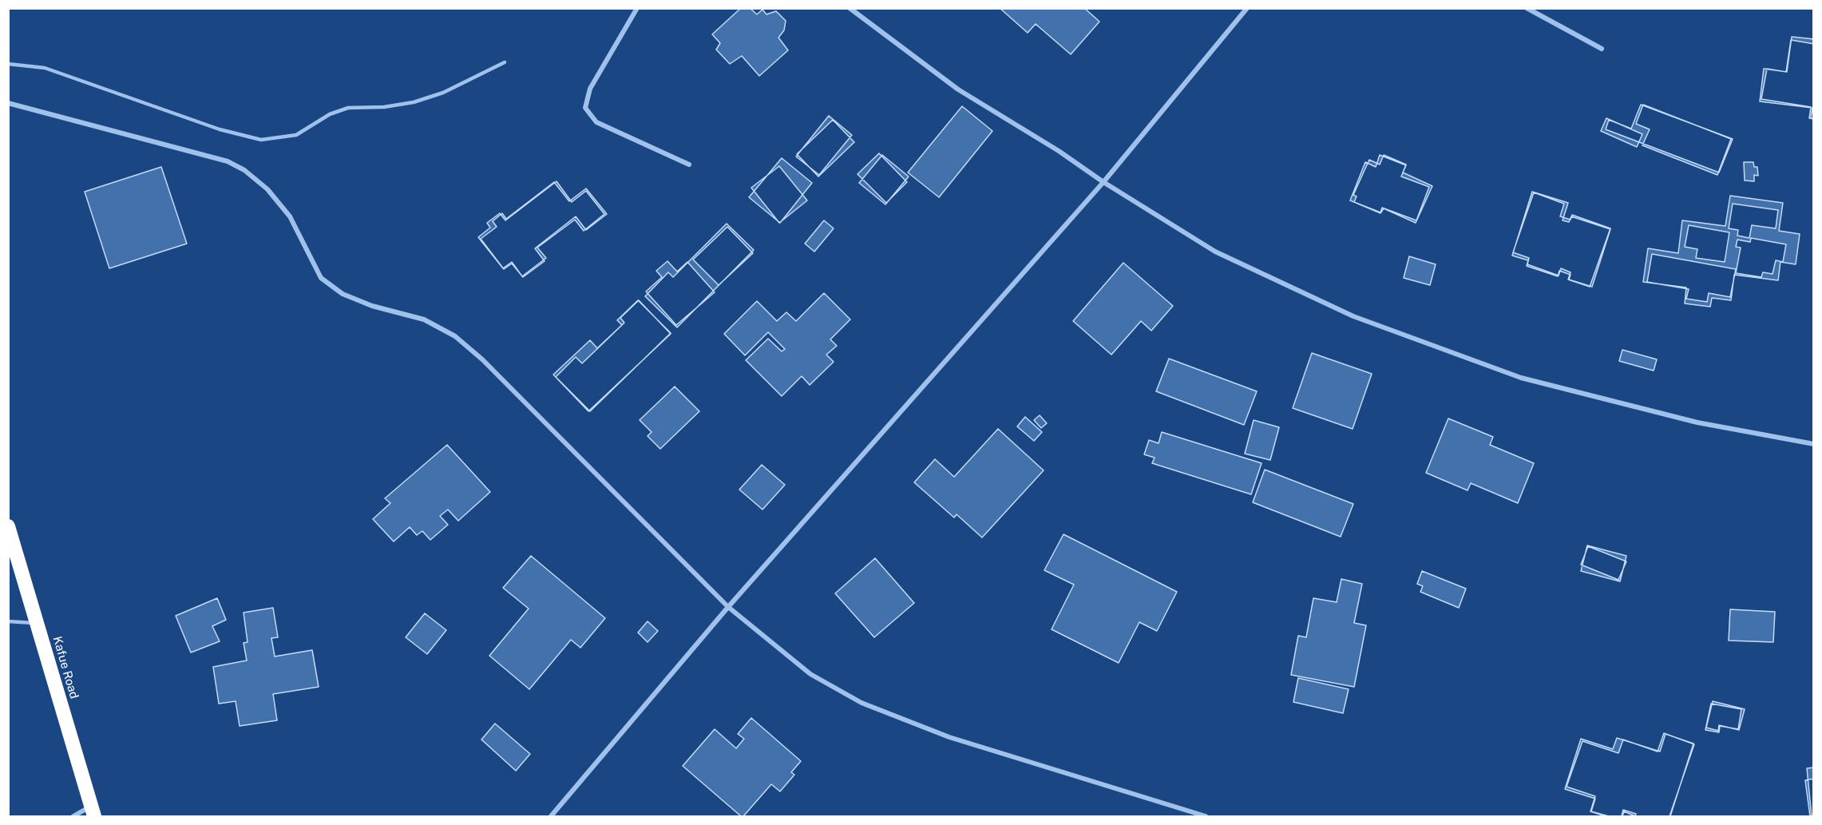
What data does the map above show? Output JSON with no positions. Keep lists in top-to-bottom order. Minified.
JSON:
{"streets":{"highway":["Kafue Road"]}}
